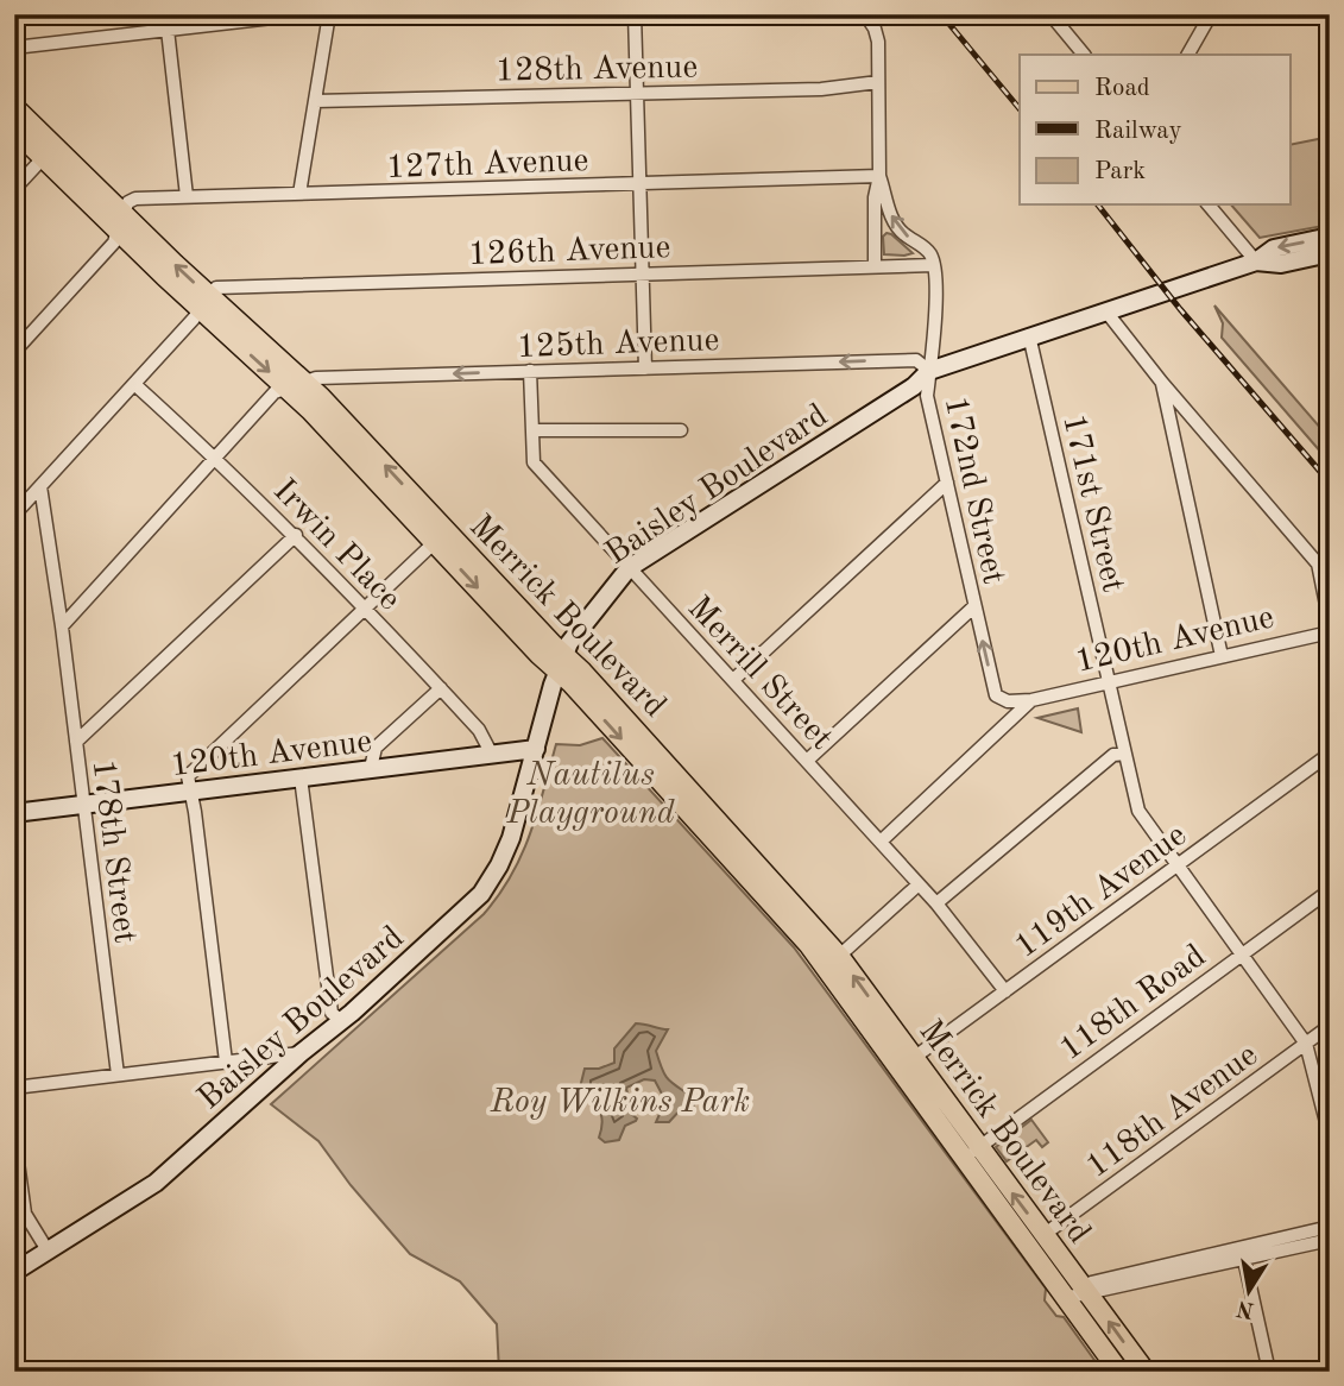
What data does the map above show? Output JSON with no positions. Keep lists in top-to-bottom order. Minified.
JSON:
{"streets":{"main road":["Merrick Boulevard"],"street":["128th Avenue","127th Avenue","126th Avenue","125th Avenue","Baisley Boulevard","172nd Street","171st Street","Irwin Place","120th Avenue","Merrill Street","178th Street","119th Avenue","118th Road","118th Avenue"]},"crossings":[["127th Avenue","Merrick Boulevard"],["126th Avenue","172nd Street"],["126th Avenue","Merrick Boulevard"],["125th Avenue","Baisley Boulevard"],["125th Avenue","172nd Street"],["125th Avenue","Merrick Boulevard"],["125th Avenue","Merrill Street"],["Baisley Boulevard","172nd Street"],["Baisley Boulevard","171st Street"],["Baisley Boulevard","Merrick Boulevard"],["Baisley Boulevard","120th Avenue"],["Baisley Boulevard","Merrill Street"],["172nd Street","120th Avenue"],["171st Street","120th Avenue"],["171st Street","119th Avenue"],["171st Street","118th Road"],["171st Street","118th Avenue"],["Irwin Place","120th Avenue"],["Merrick Boulevard","119th Avenue"],["Merrick Boulevard","118th Road"],["Merrick Boulevard","118th Avenue"],["120th Avenue","178th Street"],["Merrill Street","119th Avenue"]],"one_way":["125th Avenue"],"parks":["Nautilus Playground","Roy Wilkins Park"],"legend":["Road","Railway","Park"],"north":"bottom"}
